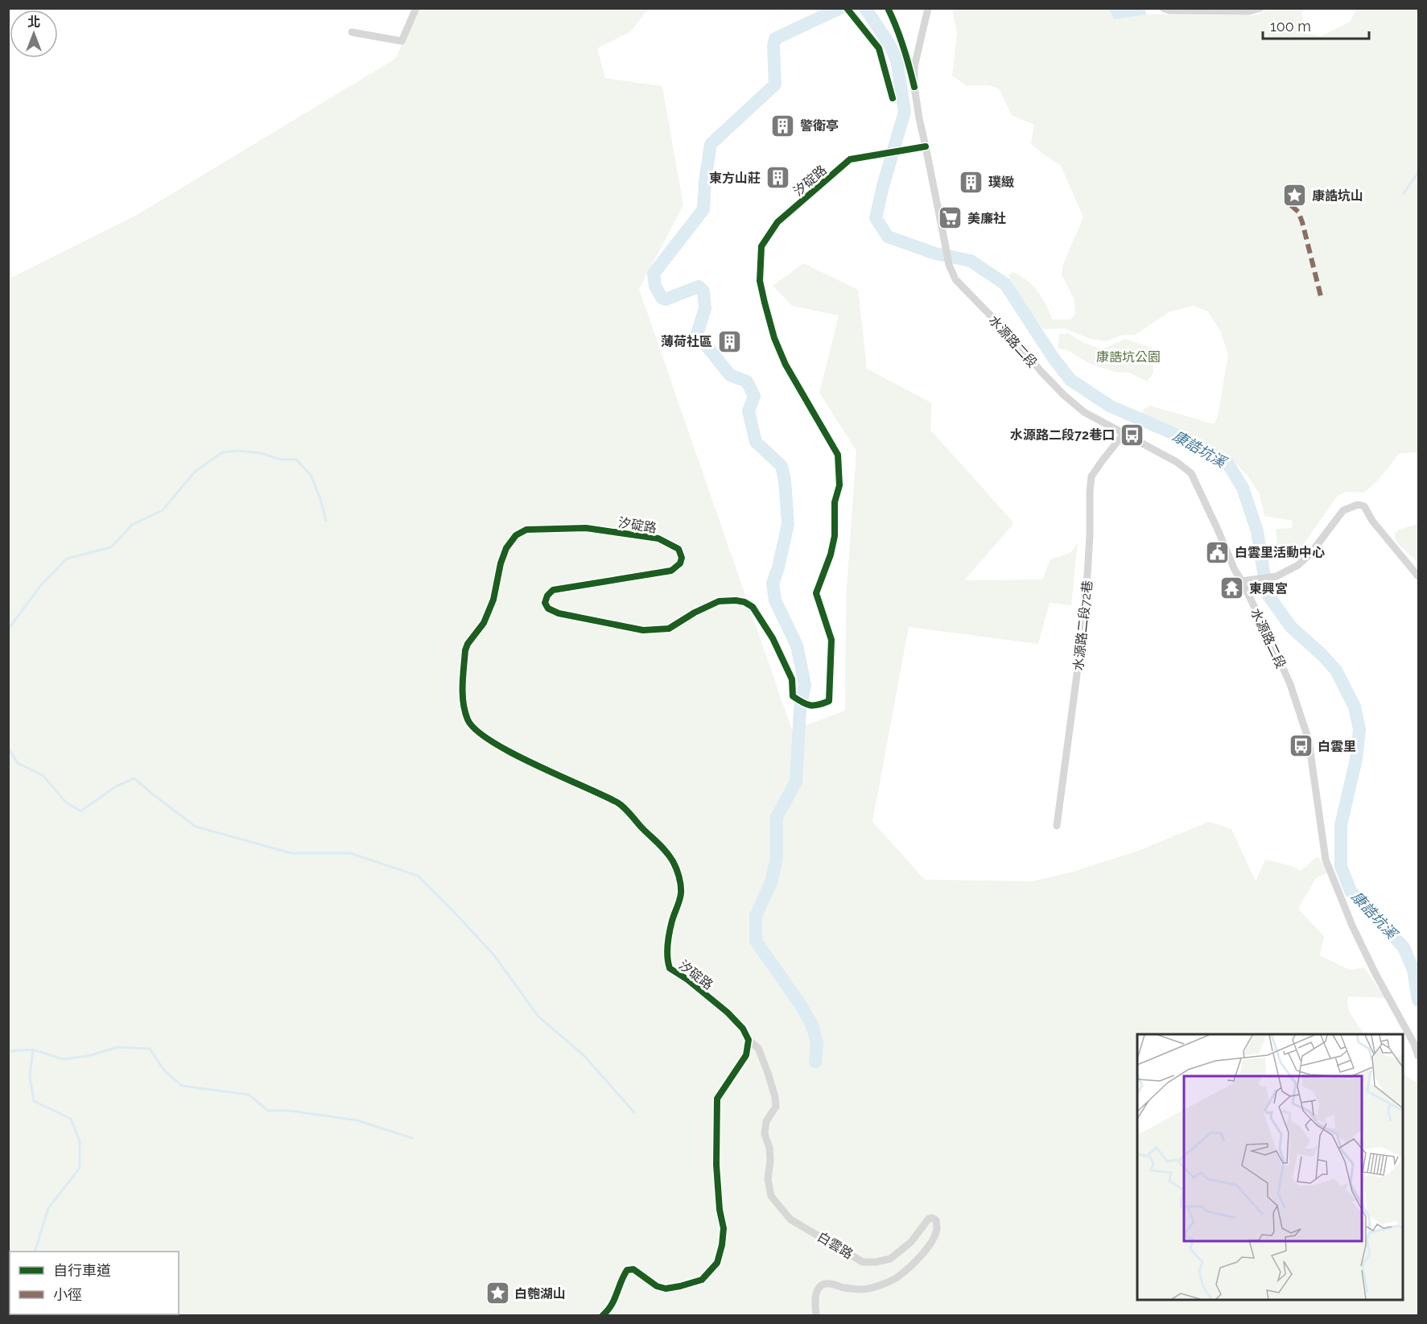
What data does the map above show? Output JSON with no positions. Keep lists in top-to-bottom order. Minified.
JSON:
{"streets":{"street":["汐碇路","水源路二段","水源路二段72巷","白雲路"]},"crossings":[["汐碇路","水源路二段"],["汐碇路","白雲路"],["水源路二段","水源路二段72巷"]],"water":["康誥坑溪"],"parks":["康誥坑公園"],"places":{"building":["警衛亭","東方山莊","璞緻","薄荷社區"],"place":["康誥坑山","白匏湖山"],"supermarket":["美廉社"],"bus stop":["水源路二段72巷口","白雲里"],"public building":["白雲里活動中心"],"temple":["東興宮"]},"legend":["自行車道","小徑"],"scale_bar":"100 m","north":"top"}
